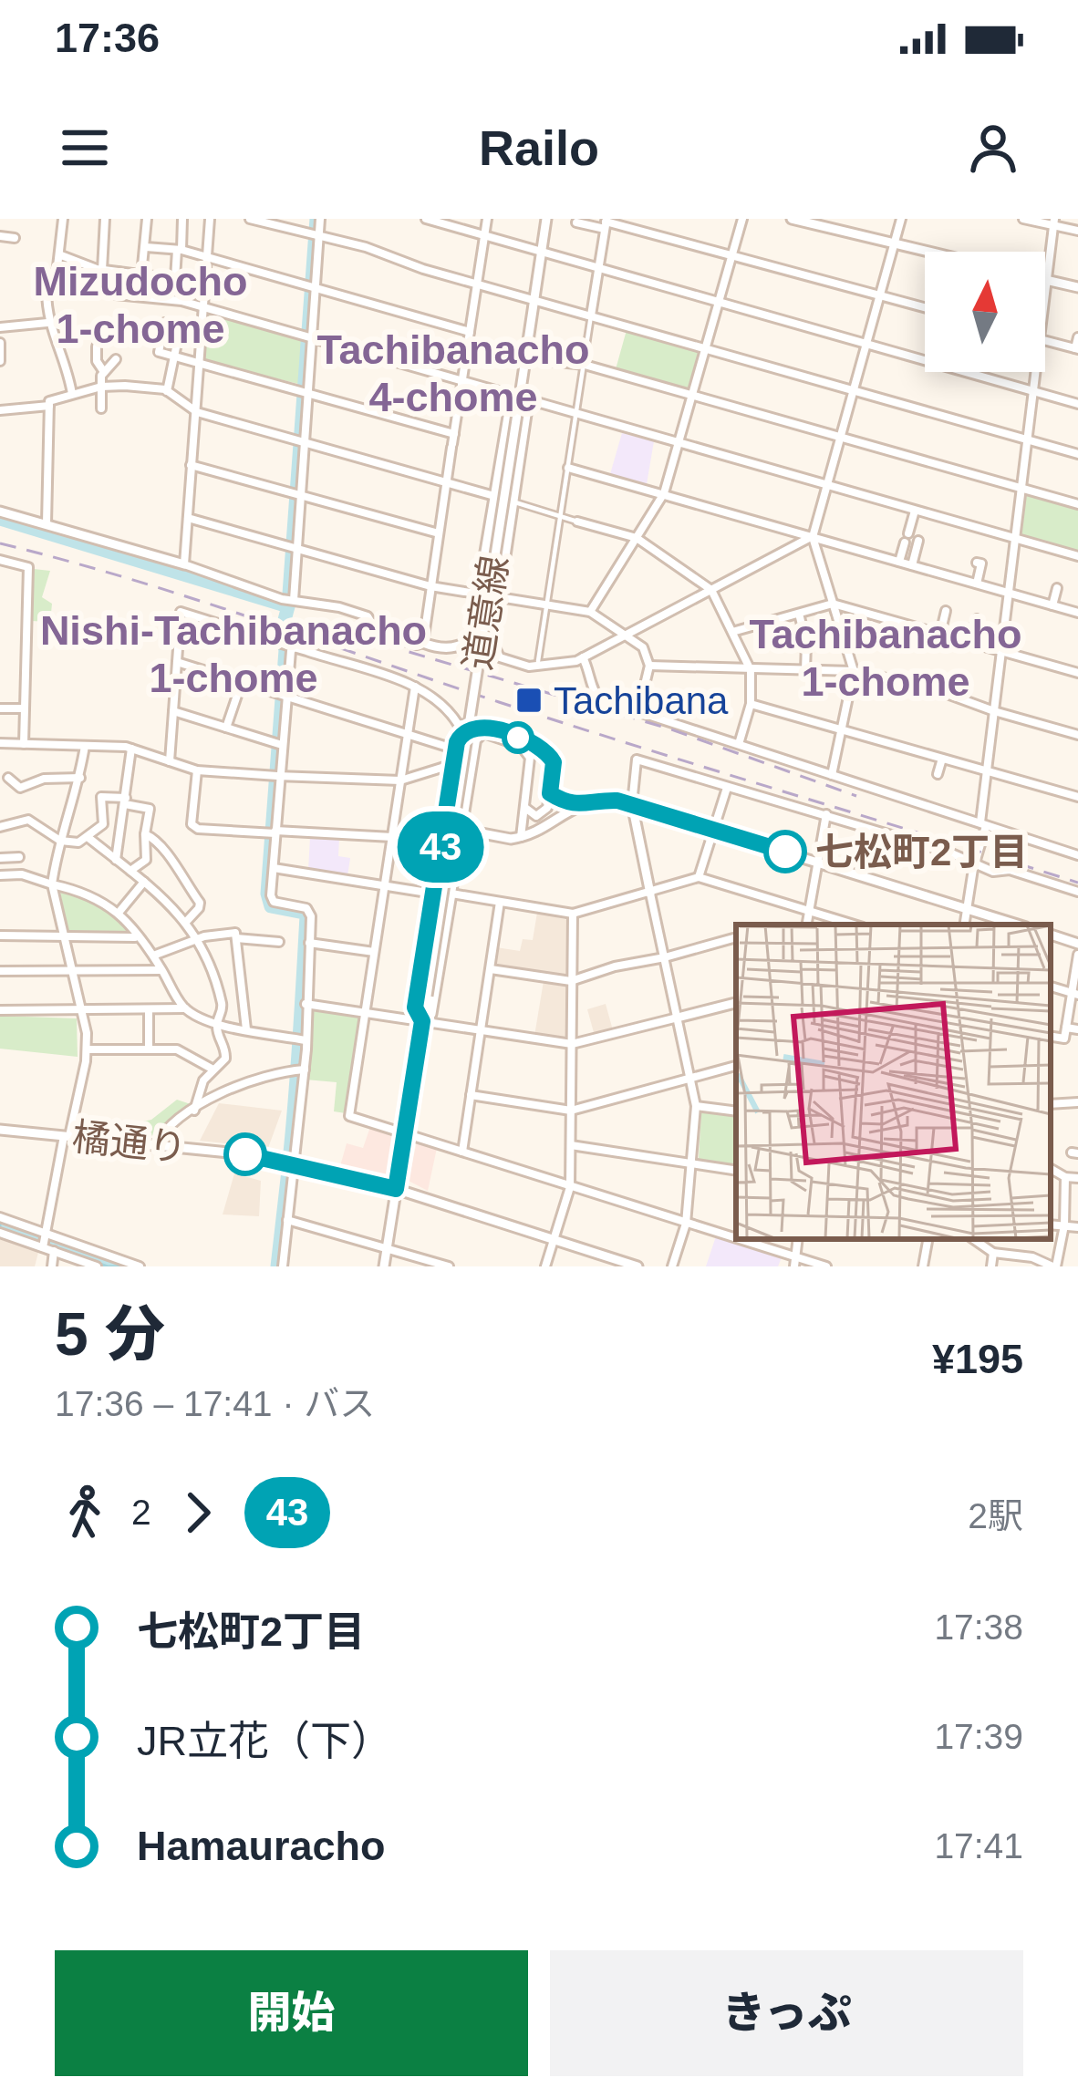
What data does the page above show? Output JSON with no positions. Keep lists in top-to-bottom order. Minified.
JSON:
{"streets":{"street":["道意線","橘通り"]},"crossings":[["道意線","橘通り"]],"districts":["Mizudocho 1-chome","Tachibanacho 4-chome","Nishi-Tachibanacho 1-chome","Tachibanacho 1-chome"],"places":{"transit":["Tachibana"],"other":["七松町2丁目"]},"lines":["bus line 43"],"north":"top","page":{"status":"17:36","header":"Railo","on_map":"43","heading":["5 分","17:36 – 17:41 · バス","¥195"],"legs":["2","43","2駅"],"list":[{"name":"七松町2丁目","value":"17:38"},{"name":"JR立花（下）","value":"17:39"},{"name":"Hamauracho","value":"17:41"}],"buttons":["開始","きっぷ"]}}
